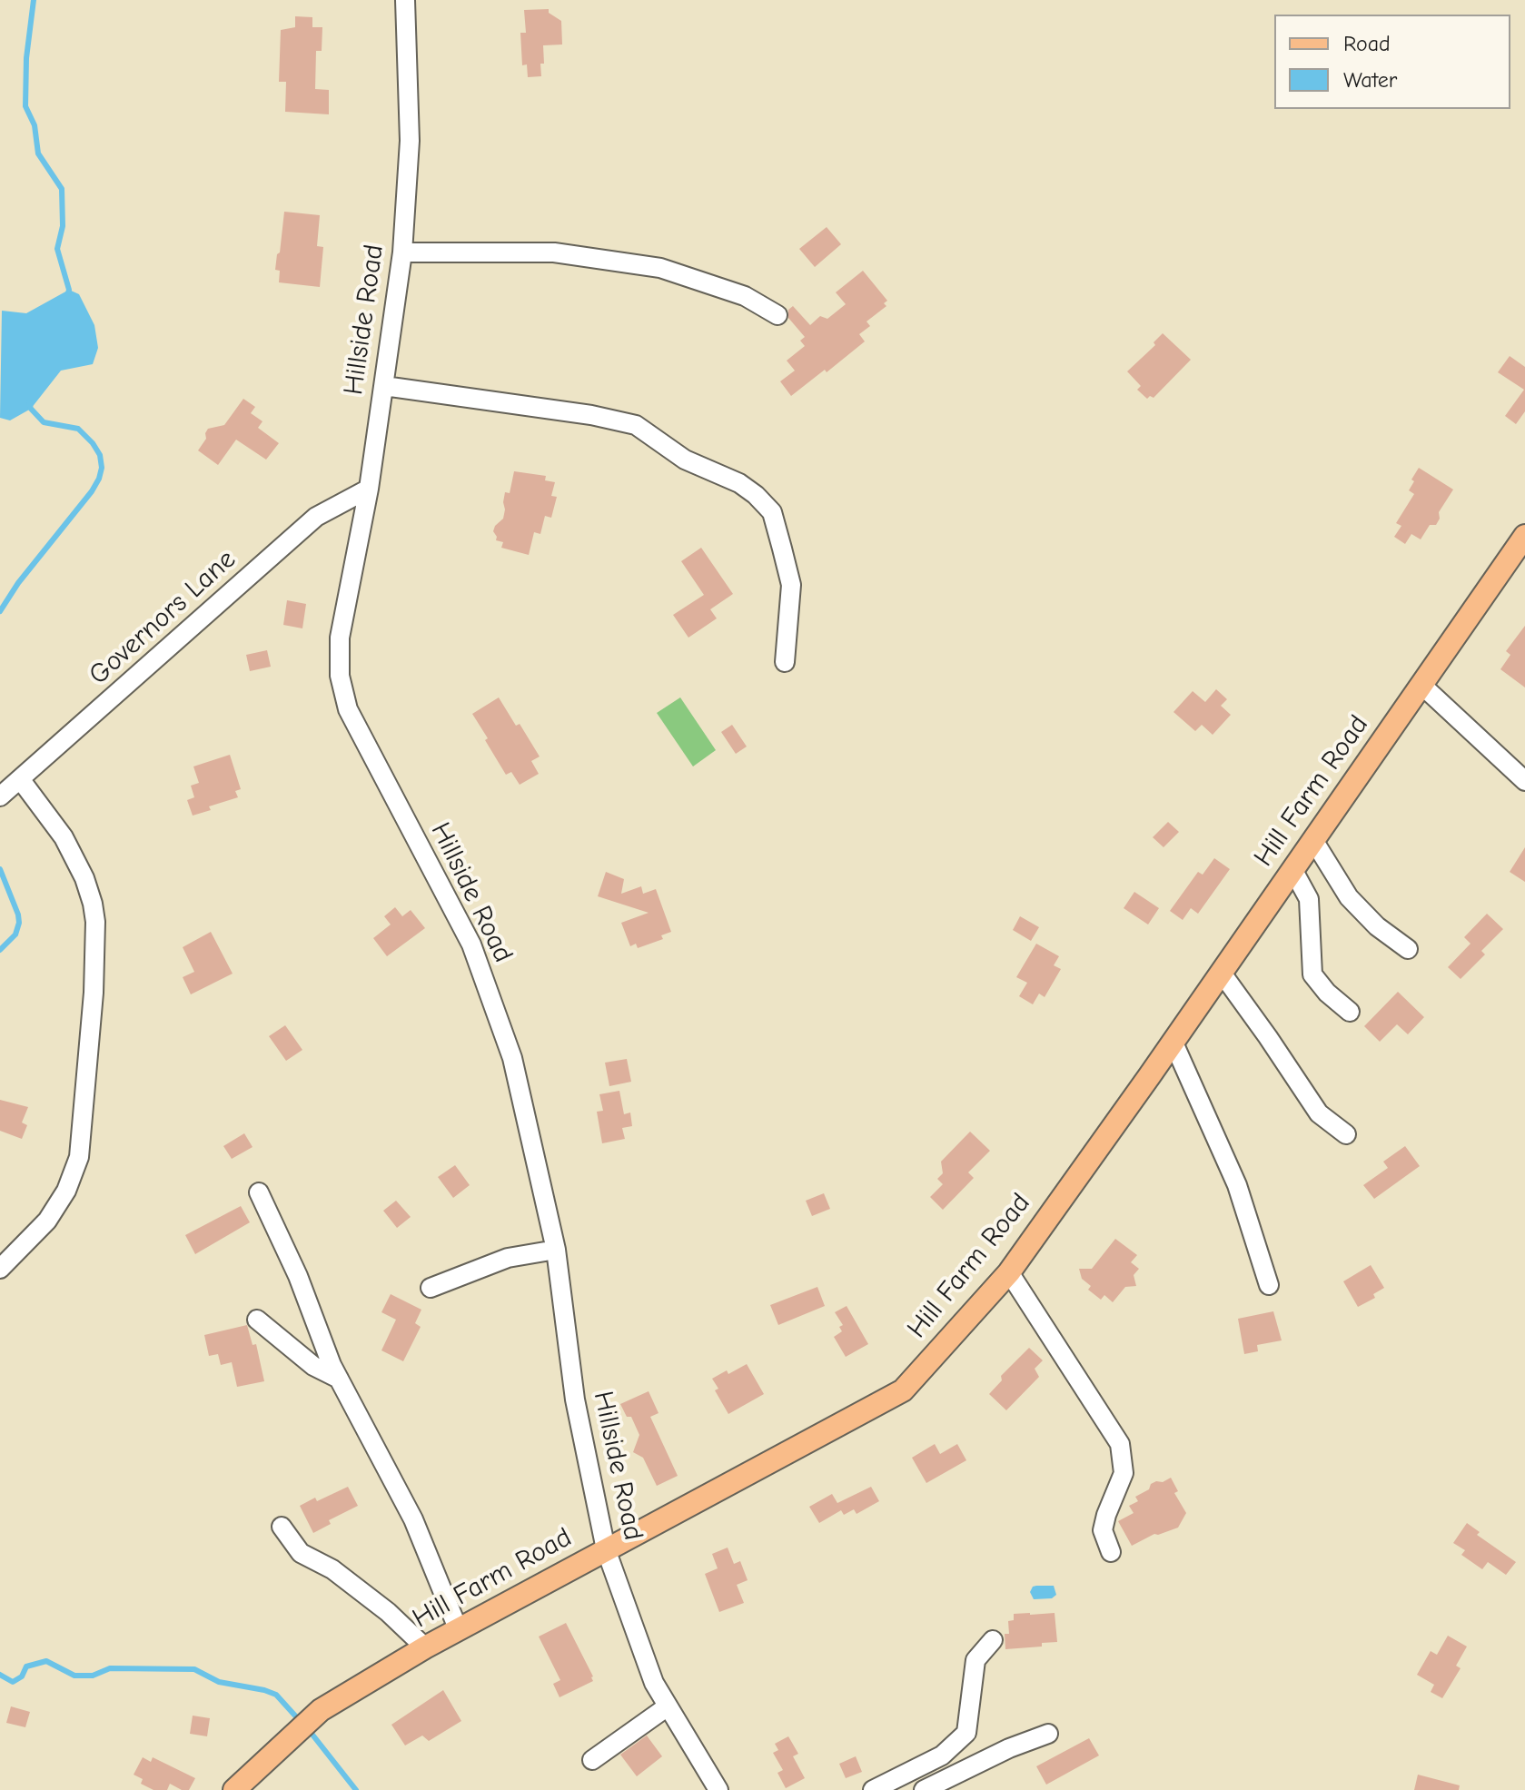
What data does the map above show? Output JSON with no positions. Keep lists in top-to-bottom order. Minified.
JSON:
{"streets":{"main road":["Hill Farm Road"],"street":["Hillside Road","Governors Lane"]},"crossings":[["Hillside Road","Governors Lane"],["Hillside Road","Hill Farm Road"]],"legend":["Road","Water"]}
